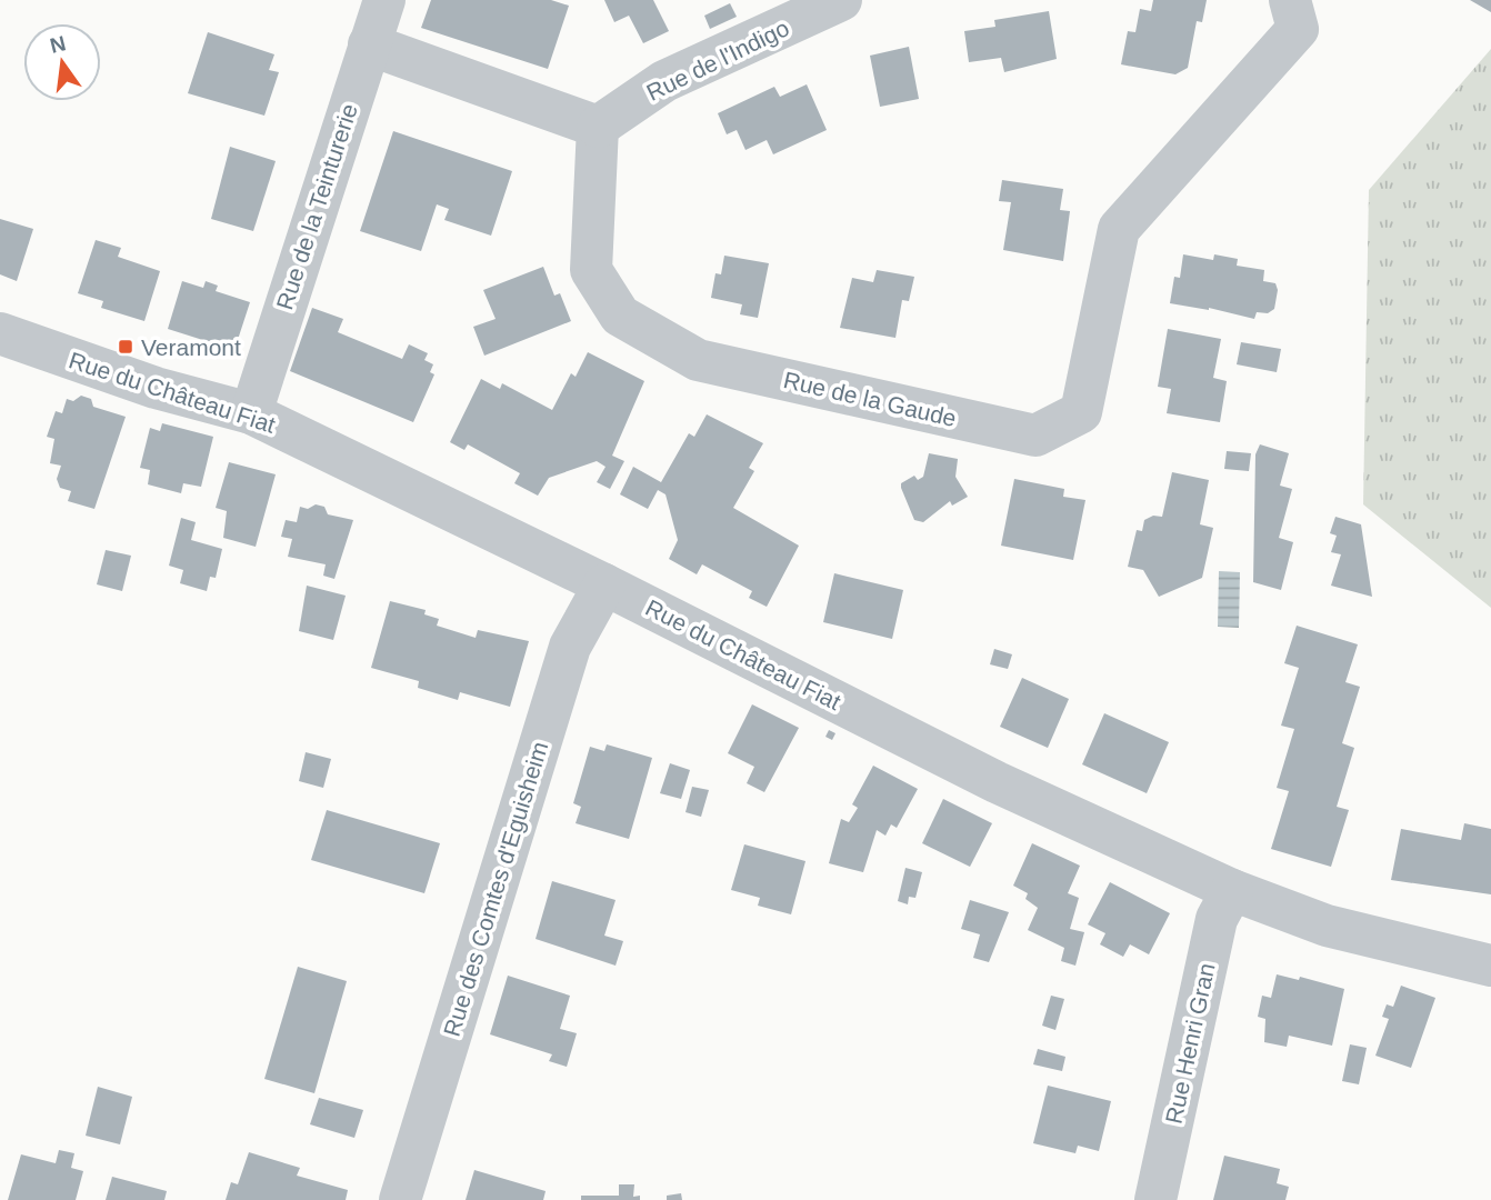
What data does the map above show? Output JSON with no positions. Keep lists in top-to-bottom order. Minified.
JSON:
{"streets":{"street":["Rue de l'Indigo","Rue de la Teinturerie","Rue du Château Fiat","Rue de la Gaude","Rue des Comtes d'Eguisheim","Rue Henri Gran"]},"crossings":[["Rue de l'Indigo","Rue de la Gaude"],["Rue de la Teinturerie","Rue du Château Fiat"],["Rue du Château Fiat","Rue des Comtes d'Eguisheim"],["Rue du Château Fiat","Rue Henri Gran"]],"places":{"transit":["Veramont"]},"north":"top"}
